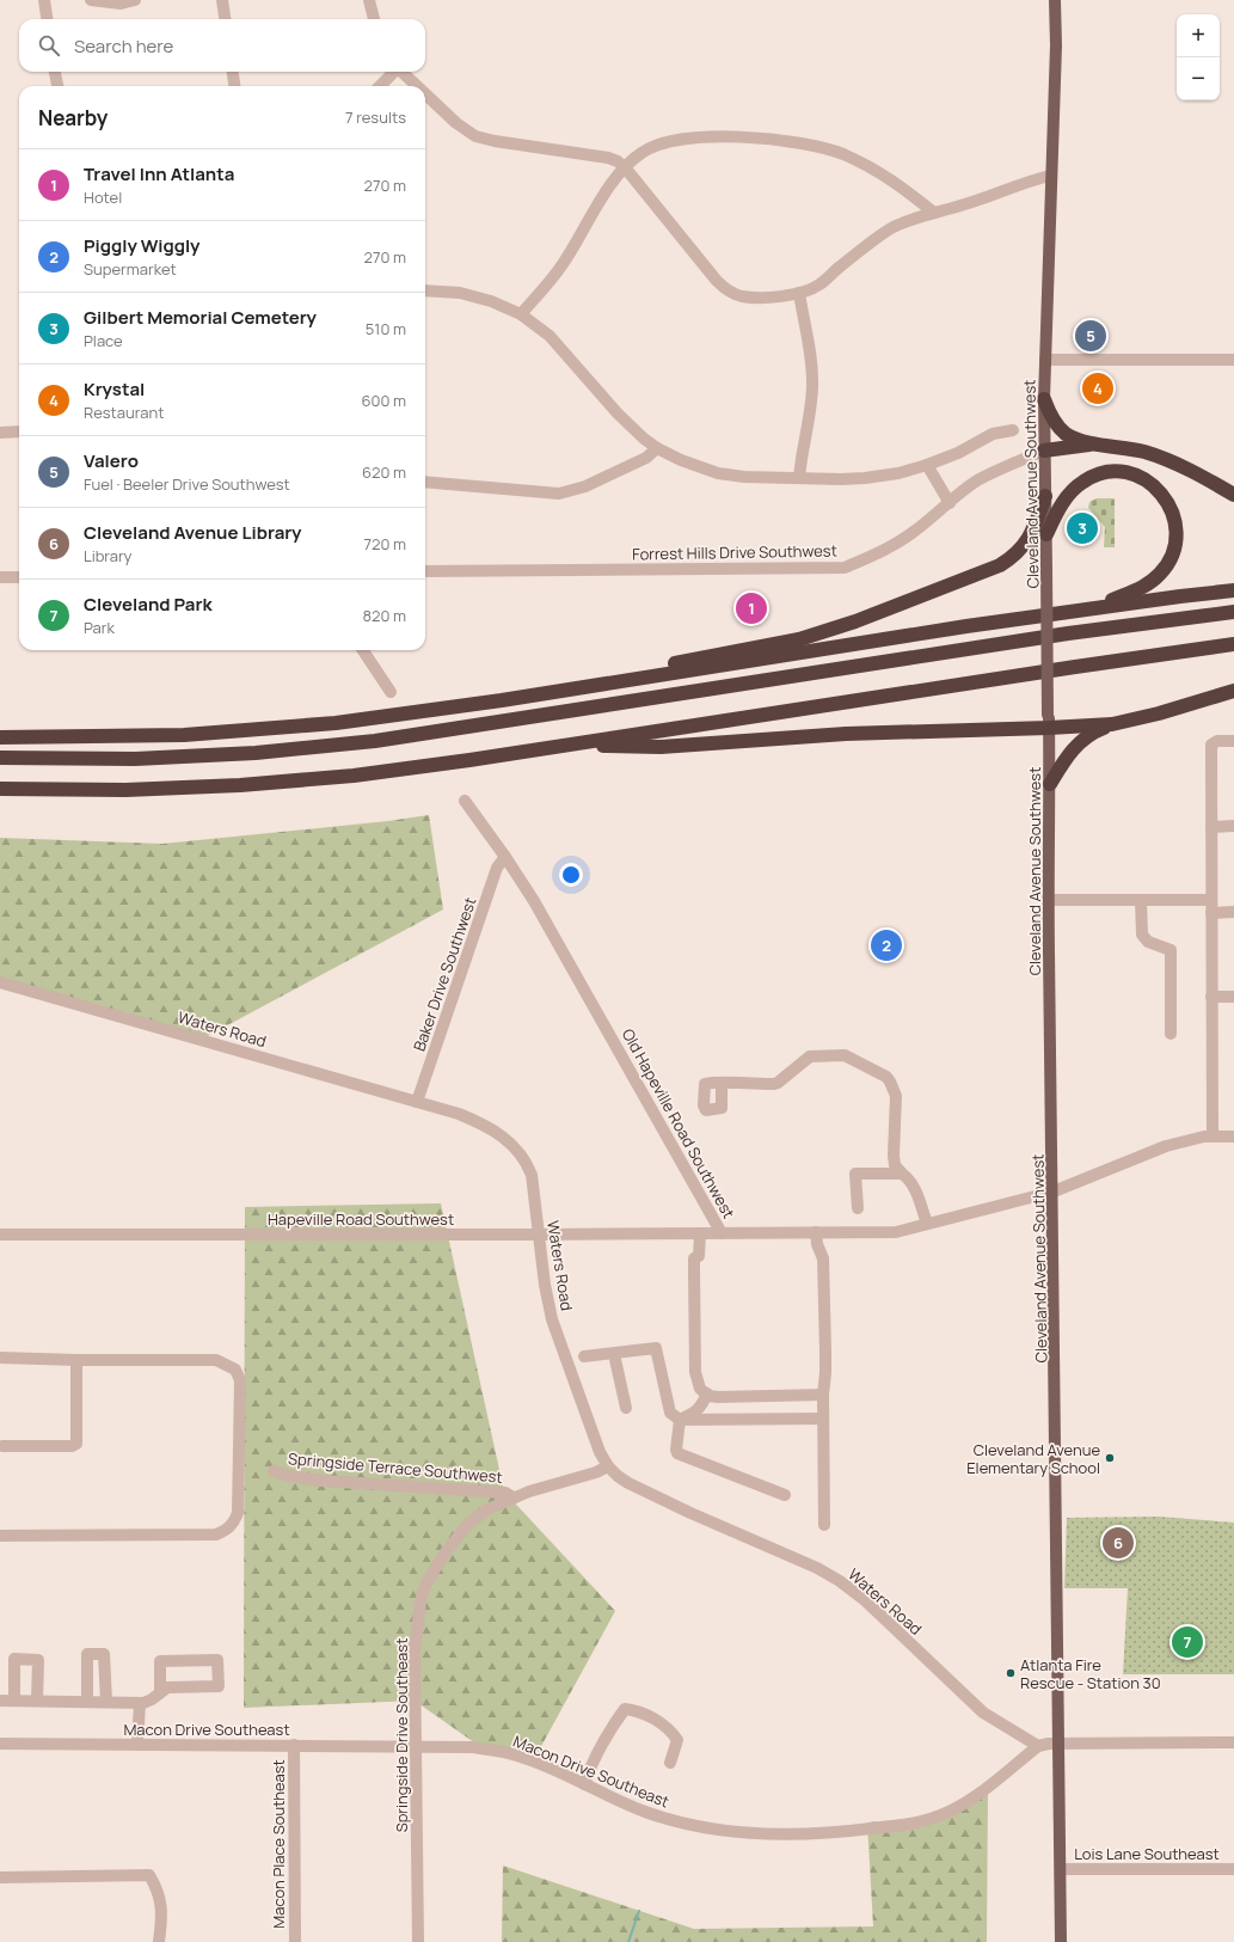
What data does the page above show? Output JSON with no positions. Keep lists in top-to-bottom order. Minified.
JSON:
{"streets":{"main road":["Cleveland Avenue Southwest"],"street":["Forrest Hills Drive Southwest","Baker Drive Southwest","Waters Road","Old Hapeville Road Southwest","Hapeville Road Southwest","Springside Terrace Southwest","Macon Drive Southeast","Springside Drive Southeast","Macon Place Southeast","Lois Lane Southeast"]},"crossings":[["Cleveland Avenue Southwest","Forrest Hills Drive Southwest"],["Cleveland Avenue Southwest","Old Hapeville Road Southwest"],["Cleveland Avenue Southwest","Macon Drive Southeast"],["Cleveland Avenue Southwest","Lois Lane Southeast"],["Baker Drive Southwest","Waters Road"],["Baker Drive Southwest","Old Hapeville Road Southwest"],["Waters Road","Hapeville Road Southwest"],["Waters Road","Macon Drive Southeast"],["Waters Road","Springside Drive Southeast"],["Old Hapeville Road Southwest","Hapeville Road Southwest"],["Springside Terrace Southwest","Springside Drive Southeast"],["Macon Drive Southeast","Springside Drive Southeast"],["Macon Drive Southeast","Macon Place Southeast"]],"places":["Cleveland Avenue Elementary School","Atlanta Fire Rescue - Station 30"],"page":{"map_buttons":["+","−"],"search":"Search here","heading":["Nearby","7 results"],"list":[{"mark":"1","name":"Travel Inn Atlanta","note":"Hotel","value":"270 m"},{"mark":"2","name":"Piggly Wiggly","note":"Supermarket","value":"270 m"},{"mark":"3","name":"Gilbert Memorial Cemetery","note":"Place","value":"510 m"},{"mark":"4","name":"Krystal","note":"Restaurant","value":"600 m"},{"mark":"5","name":"Valero","note":"Fuel · Beeler Drive Southwest","value":"620 m"},{"mark":"6","name":"Cleveland Avenue Library","note":"Library","value":"720 m"},{"mark":"7","name":"Cleveland Park","note":"Park","value":"820 m"}],"pins":["5","4","3","1","2","6","7"]}}
